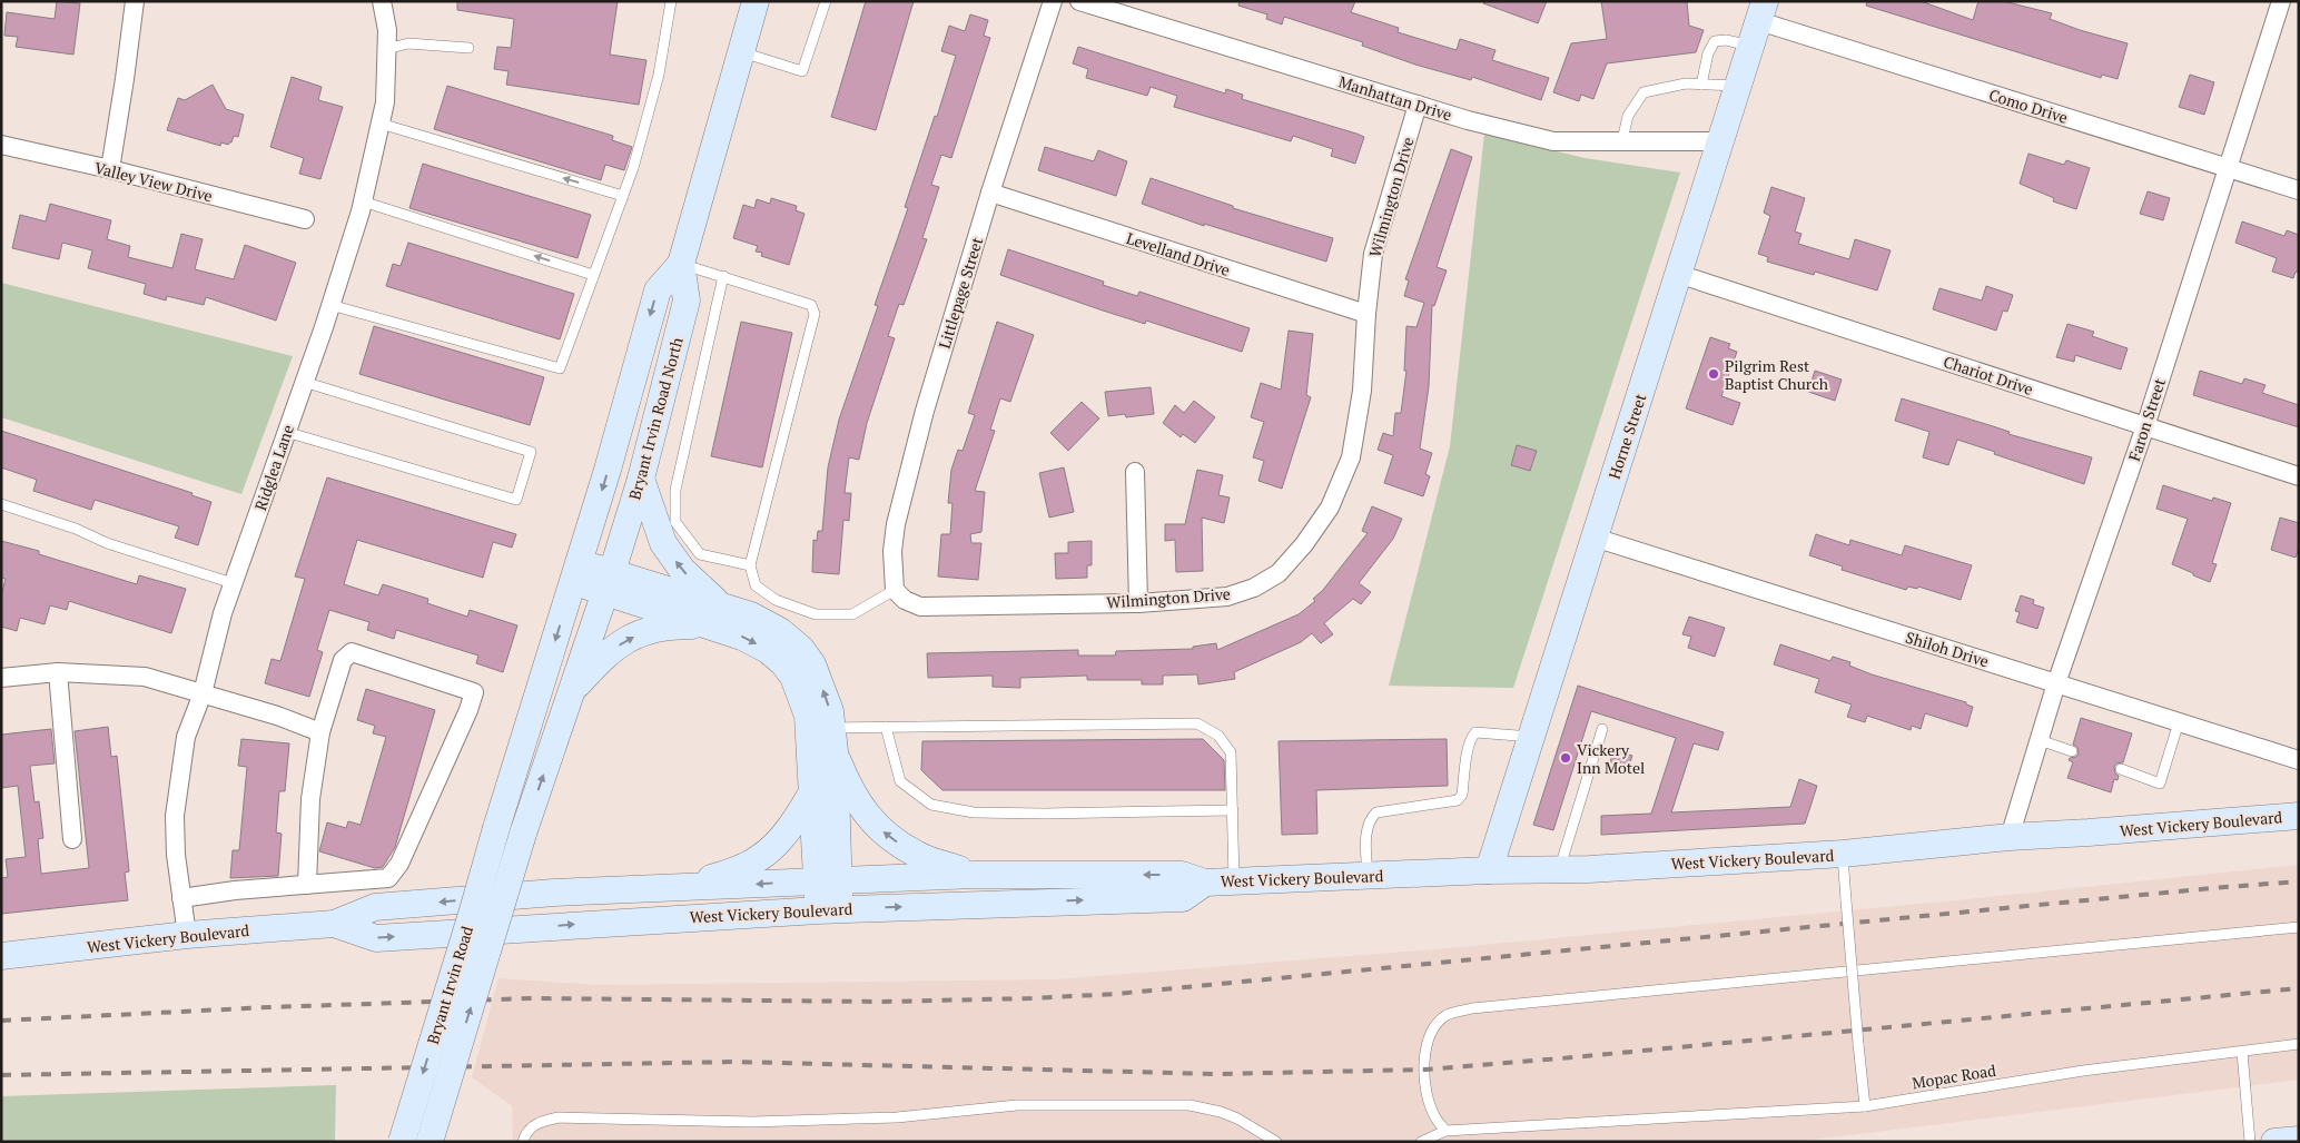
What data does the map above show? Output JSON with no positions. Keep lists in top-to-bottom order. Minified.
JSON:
{"streets":{"main road":["Bryant Irvin Road North","Horne Street","West Vickery Boulevard","Bryant Irvin Road"],"street":["Manhattan Drive","Como Drive","Valley View Drive","Wilmington Drive","Levelland Drive","Littlepage Street","Chariot Drive","Faron Street","Ridglea Lane","Shiloh Drive"],"lane":["Mopac Road"]},"crossings":[["Manhattan Drive","Wilmington Drive"],["Manhattan Drive","Horne Street"],["Como Drive","Faron Street"],["Como Drive","Horne Street"],["Wilmington Drive","Levelland Drive"],["Wilmington Drive","Littlepage Street"],["Levelland Drive","Littlepage Street"],["Chariot Drive","Faron Street"],["Chariot Drive","Horne Street"],["Bryant Irvin Road North","Bryant Irvin Road"],["Faron Street","Shiloh Drive"],["Faron Street","West Vickery Boulevard"],["Horne Street","Shiloh Drive"],["Horne Street","West Vickery Boulevard"],["Ridglea Lane","West Vickery Boulevard"]],"places":["Pilgrim Rest Baptist Church","Vickery Inn Motel"]}
